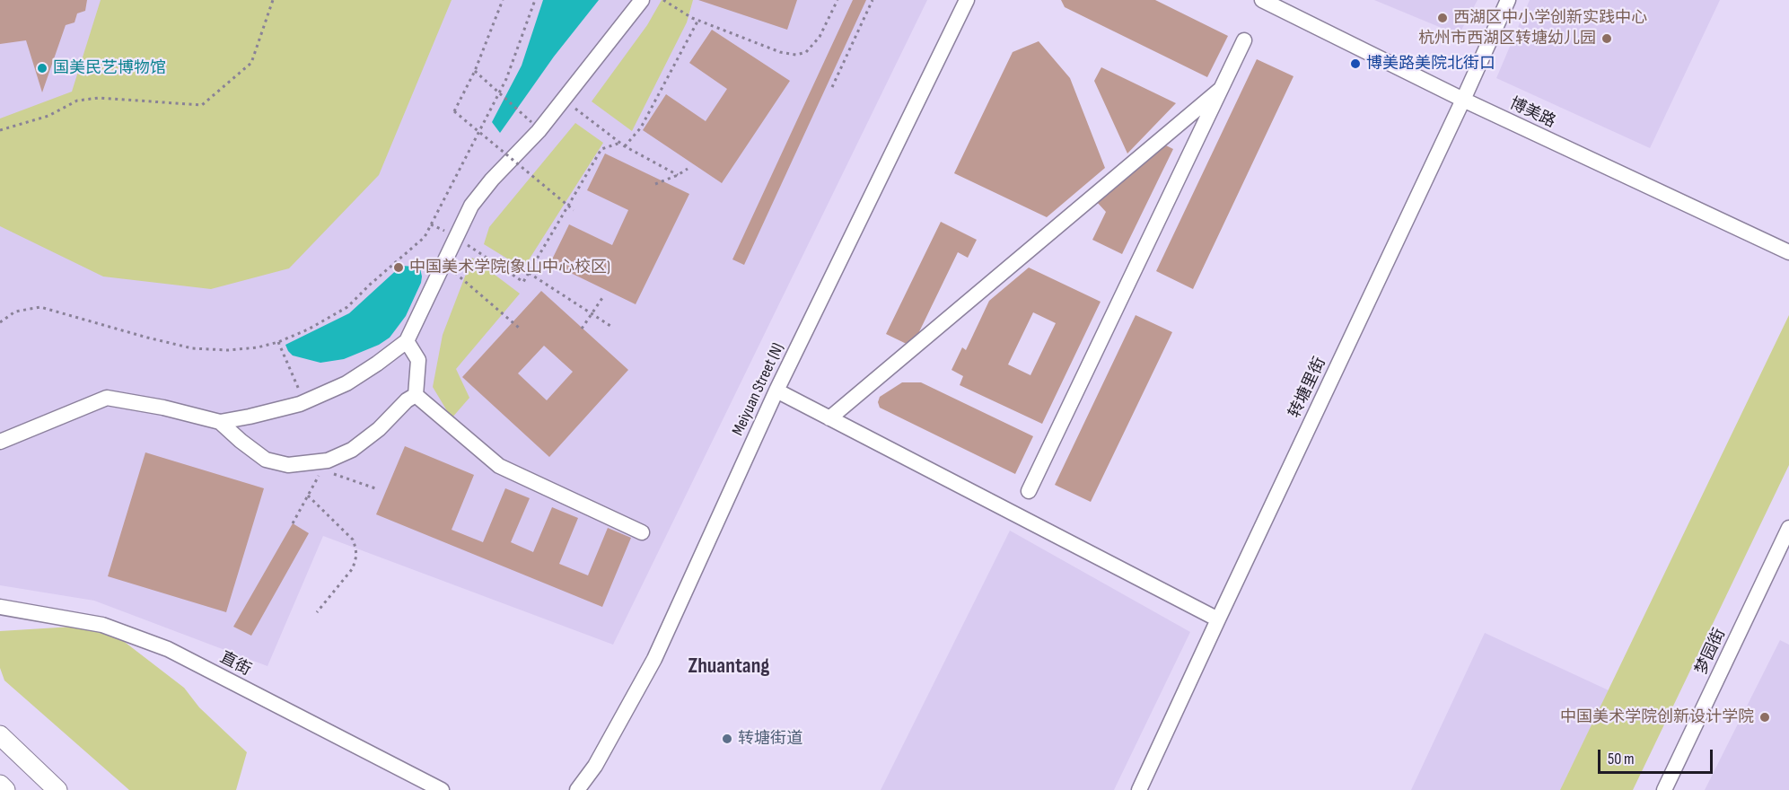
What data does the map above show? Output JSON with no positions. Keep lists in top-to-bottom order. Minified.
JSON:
{"streets":{"street":["博美路","转塘里街","Meiyuan Street (N)","梦园街","直街"]},"crossings":[["博美路","转塘里街"]],"districts":["Zhuantang"],"places":["西湖区中小学创新实践中心","杭州市西湖区转塘幼儿园","博美路美院北街口","国美民艺博物馆","中国美术学院(象山中心校区)","中国美术学院创新设计学院","转塘街道"],"scale_bar":"50 m"}
